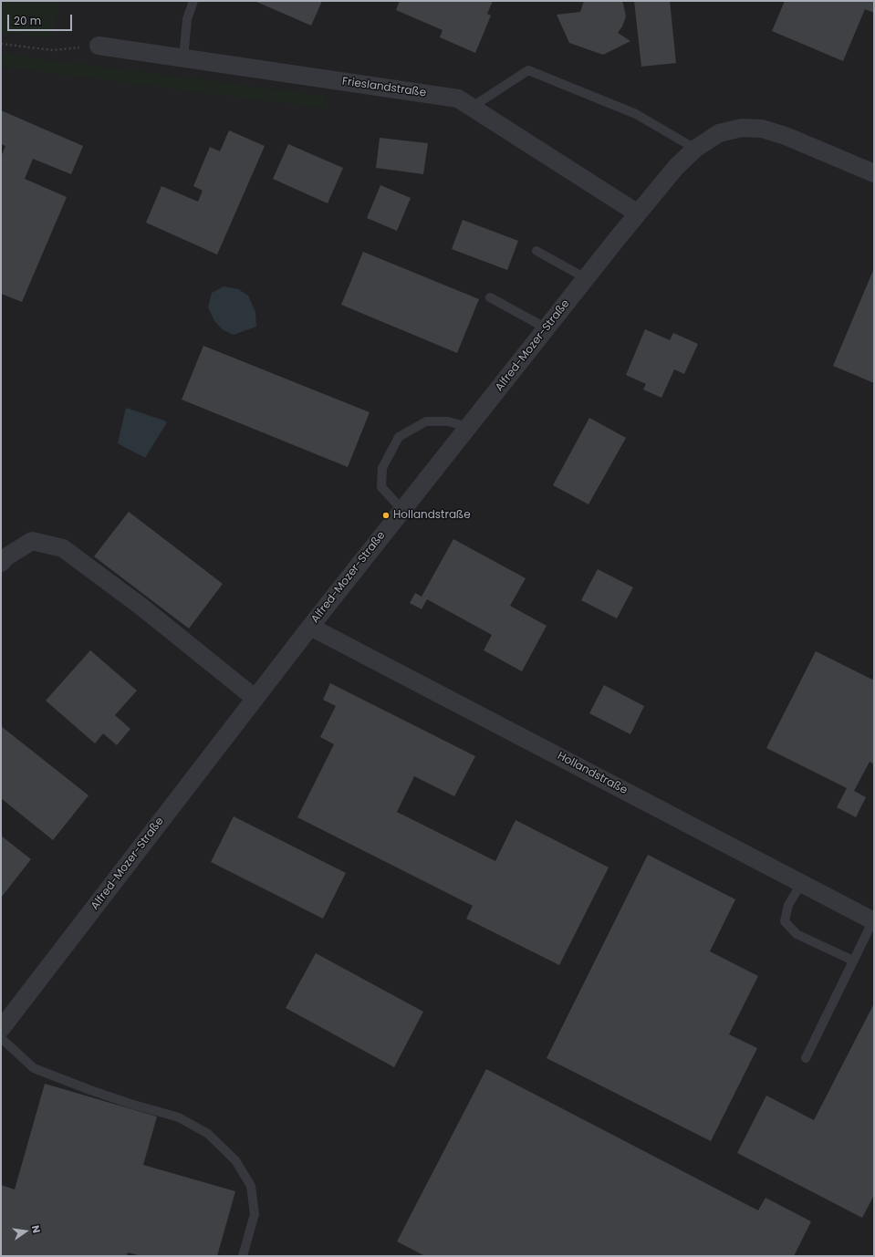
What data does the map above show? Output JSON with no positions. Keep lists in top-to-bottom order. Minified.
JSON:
{"streets":{"street":["Frieslandstraße","Alfred-Mozer-Straße","Hollandstraße"]},"crossings":[["Frieslandstraße","Alfred-Mozer-Straße"],["Alfred-Mozer-Straße","Hollandstraße"]],"places":["Hollandstraße"],"scale_bar":"20 m","north":"right"}
